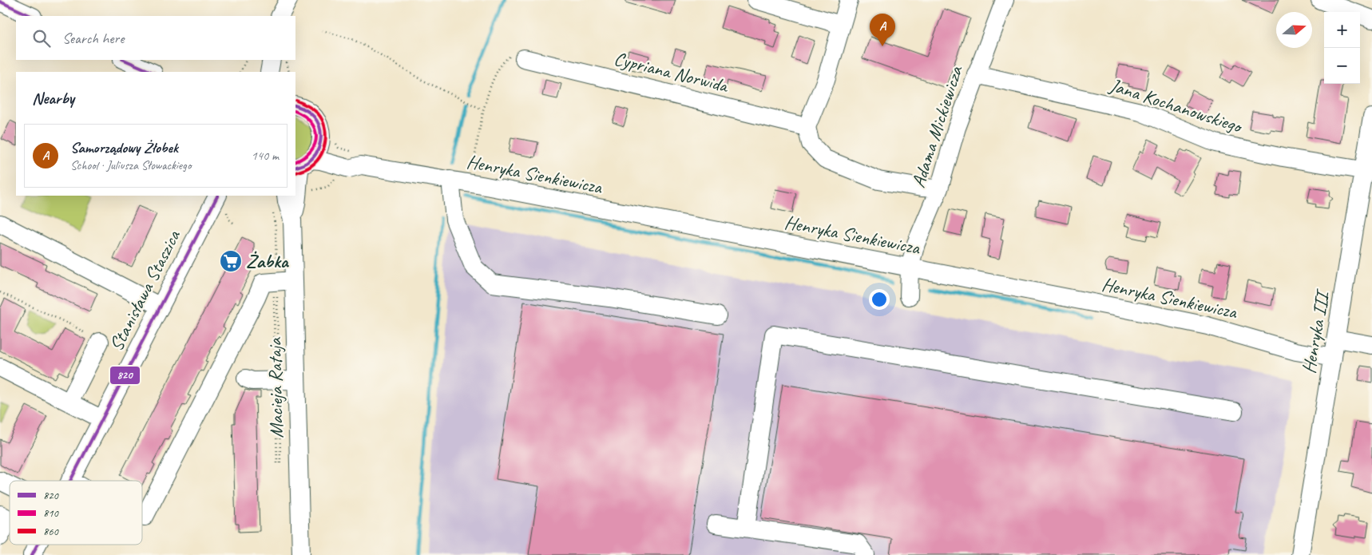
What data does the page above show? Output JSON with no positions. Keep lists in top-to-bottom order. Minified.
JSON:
{"streets":{"street":["Cypriana Norwida","Jana Kochanowskiego","Adama Mickiewicza","Henryka Sienkiewicza","Stanisława Staszica","Henryka III","Macieja Rataja"]},"crossings":[["Jana Kochanowskiego","Adama Mickiewicza"],["Jana Kochanowskiego","Henryka III"],["Adama Mickiewicza","Henryka Sienkiewicza"],["Henryka Sienkiewicza","Henryka III"],["Henryka Sienkiewicza","Macieja Rataja"]],"places":{"supermarket":["Żabka"]},"lines":["transit line 820","transit line 860","transit line 810"],"legend":["820","810","860"],"north":"right","page":{"map_buttons":["+","−"],"pins":"A","search":"Search here","heading":"Nearby","list":[{"mark":"A","name":"Samorządowy Żłobek","note":"School · Juliusza Słowackiego","value":"140 m"}]}}
